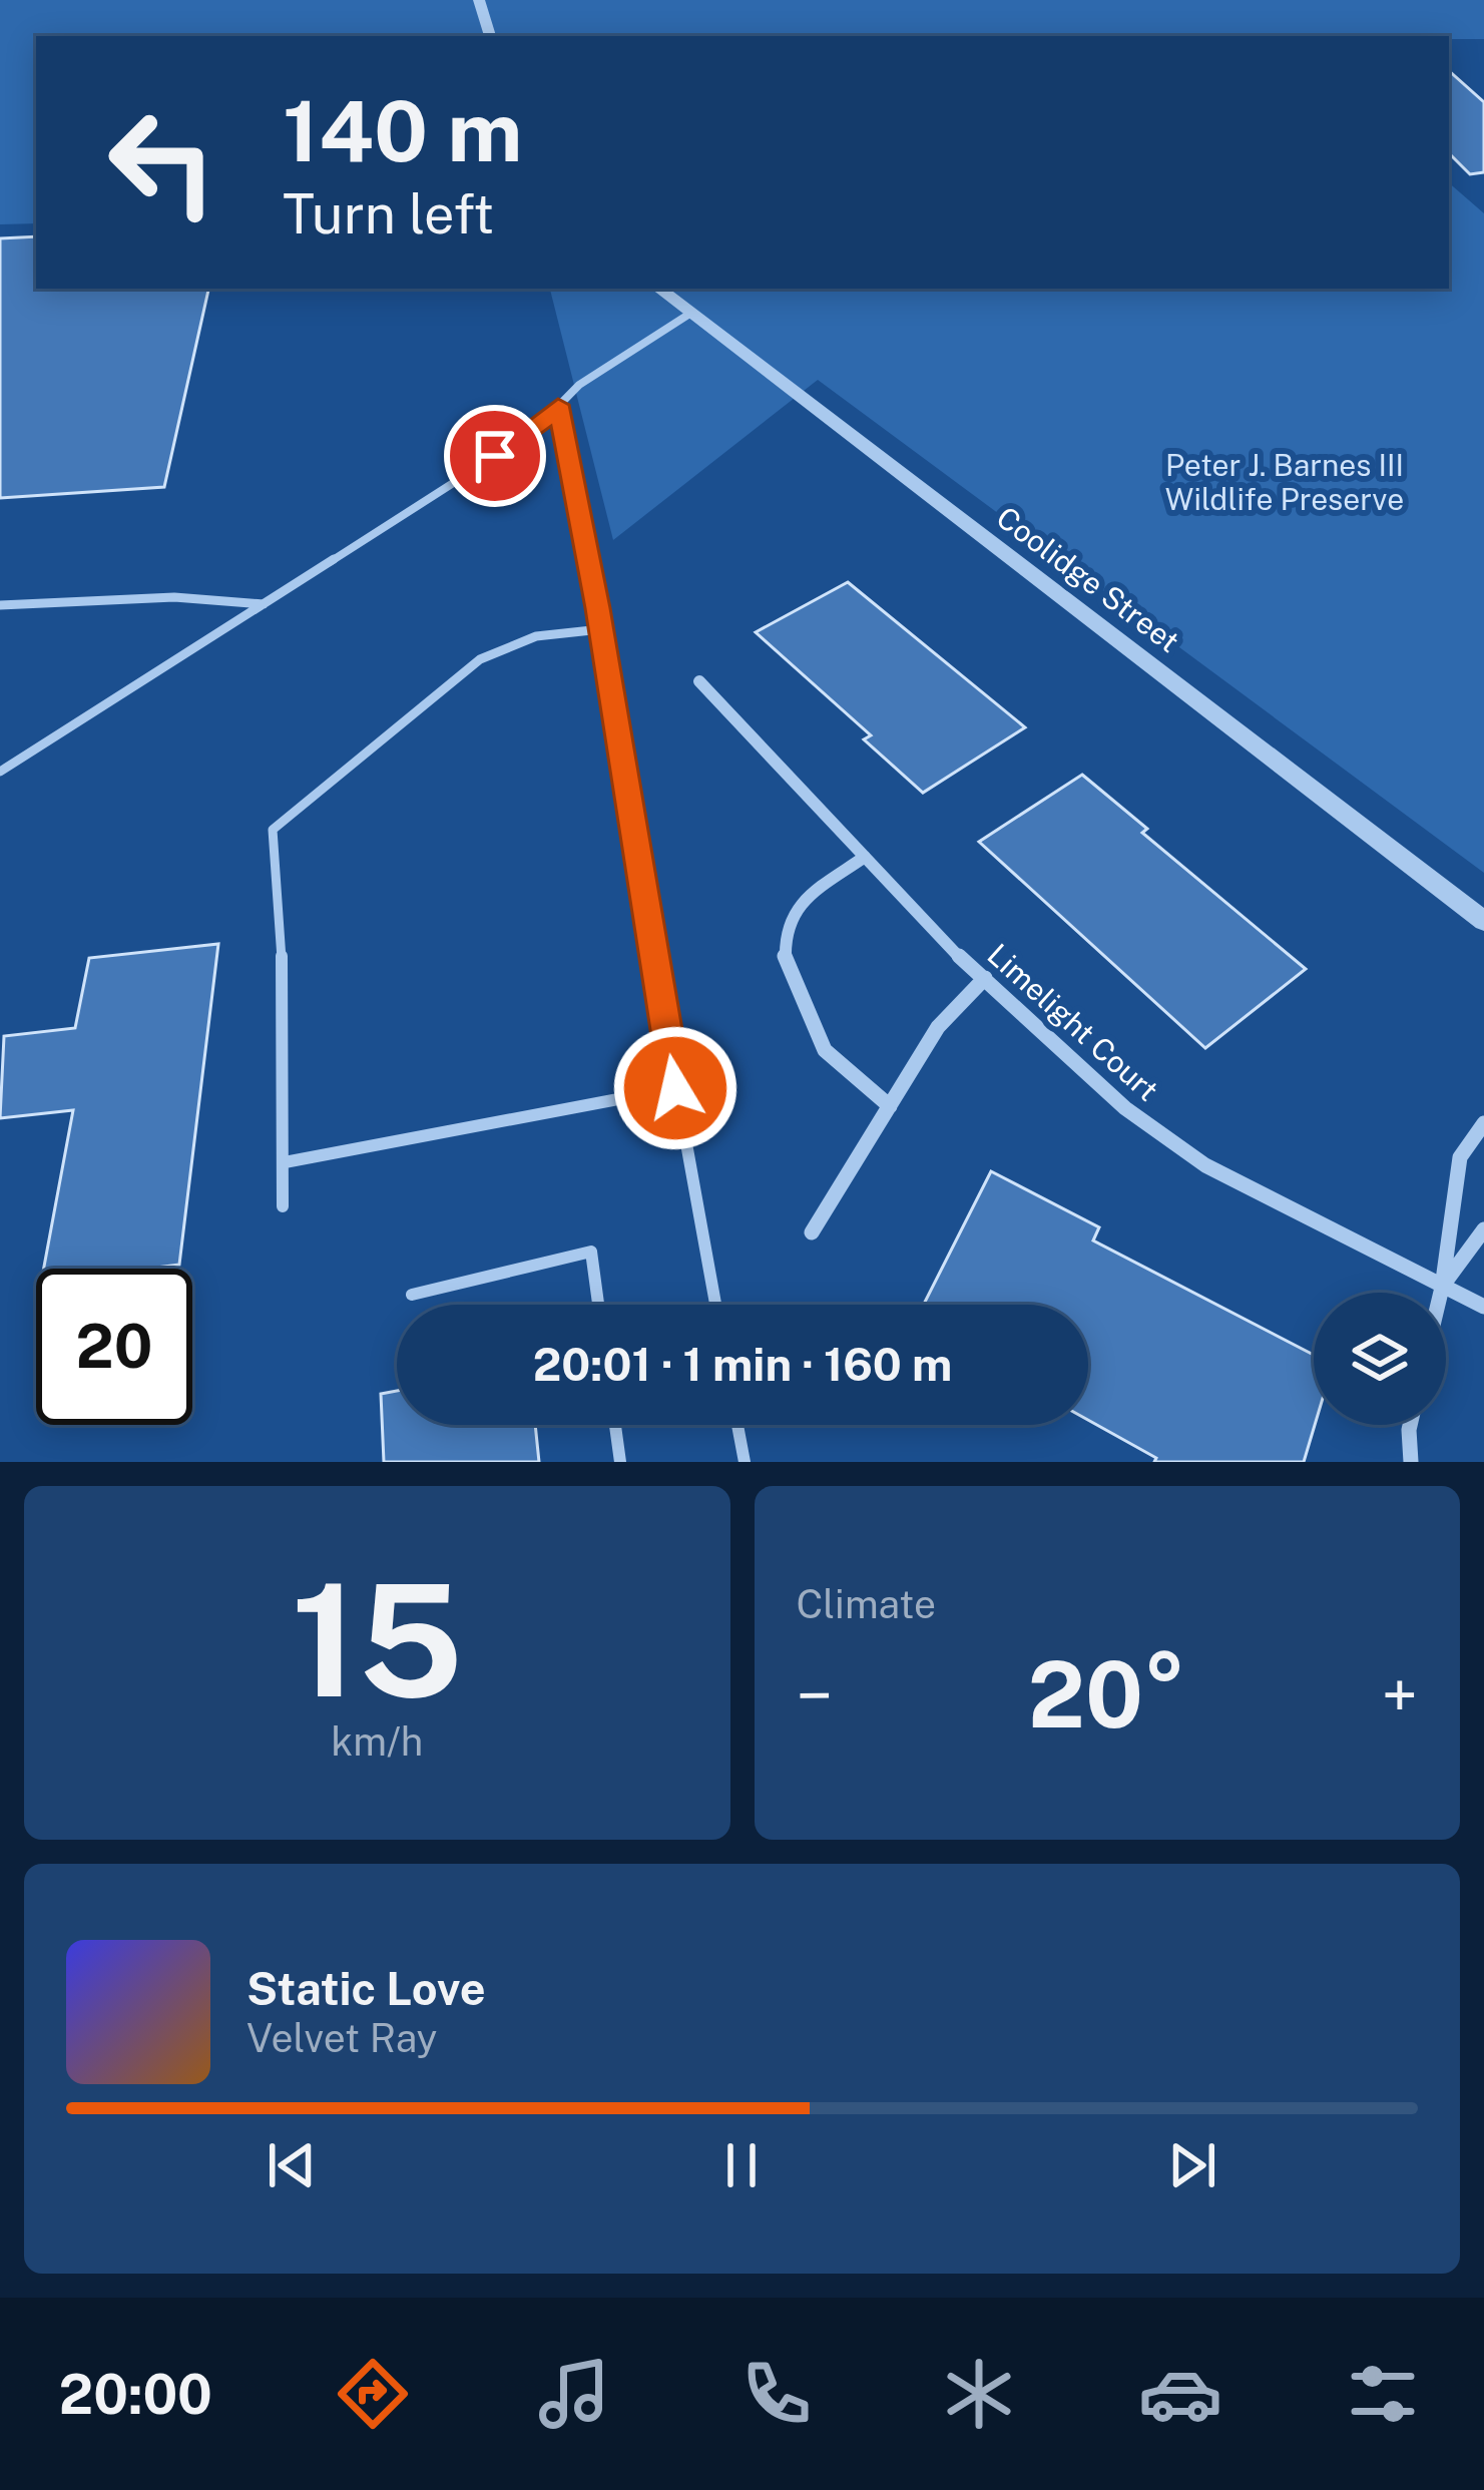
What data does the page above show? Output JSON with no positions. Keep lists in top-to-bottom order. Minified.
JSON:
{"streets":{"street":["Coolidge Street","Limelight Court"]},"parks":["Peter J. Barnes III Wildlife Preserve"],"page":{"turn":["140 m","Turn left"],"limit":"20","trip":"20:01 · 1 min · 160 m","tile":[["15","km/h"],"Climate"],"heat":["−","20°","+"],"song":["Static Love","Velvet Ray"],"tabs":"20:00"}}
